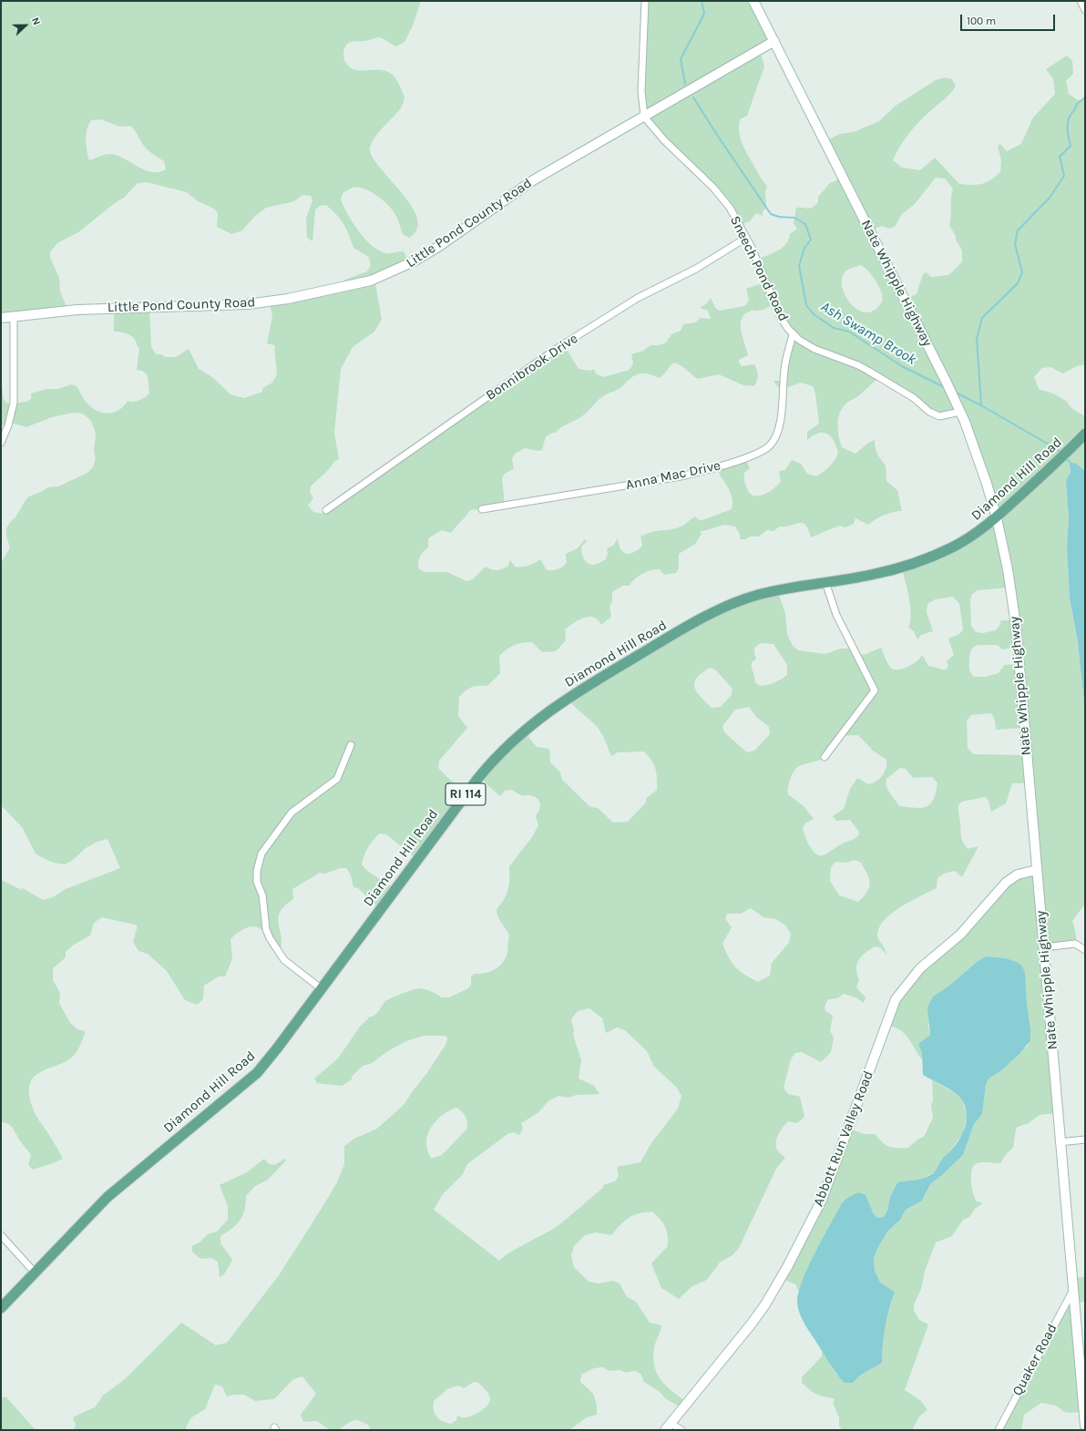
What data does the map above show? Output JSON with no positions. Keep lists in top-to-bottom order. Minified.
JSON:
{"streets":{"main road":["Diamond Hill Road","RI 114"],"street":["Little Pond County Road","Sneech Pond Road","Nate Whipple Highway","Bonnibrook Drive","Anna Mac Drive","Abbott Run Valley Road","Quaker Road"]},"crossings":[["Little Pond County Road","Sneech Pond Road"],["Little Pond County Road","Nate Whipple Highway"],["Sneech Pond Road","Nate Whipple Highway"],["Sneech Pond Road","Bonnibrook Drive"],["Sneech Pond Road","Anna Mac Drive"],["Nate Whipple Highway","Diamond Hill Road"],["Nate Whipple Highway","Abbott Run Valley Road"],["Nate Whipple Highway","Quaker Road"]],"water":["Ash Swamp Brook"],"scale_bar":"100 m","north":"right"}
